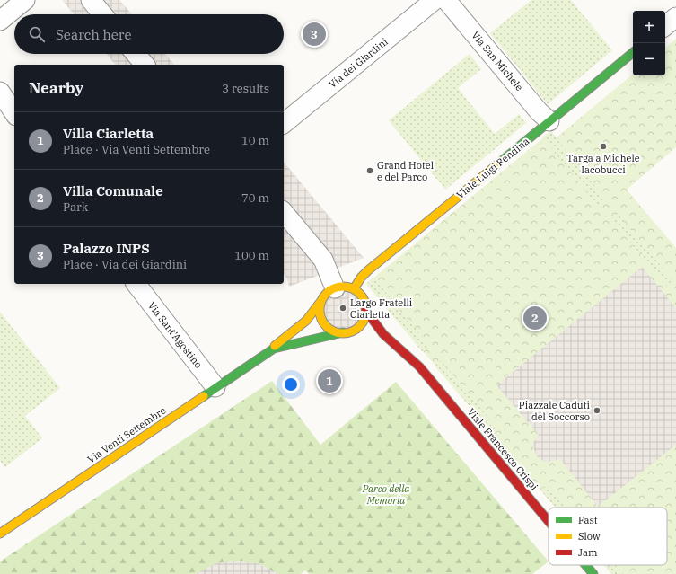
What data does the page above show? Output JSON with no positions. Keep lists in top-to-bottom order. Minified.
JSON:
{"streets":{"main road":["Viale Luigi Rendina","Via Venti Settembre","Viale Francesco Crispi"],"street":["Via San Michele","Via dei Giardini","Via Sant'Agostino"]},"crossings":[["Via San Michele","Viale Luigi Rendina"],["Viale Luigi Rendina","Via Venti Settembre"],["Viale Luigi Rendina","Viale Francesco Crispi"],["Via Sant'Agostino","Via Venti Settembre"],["Via Venti Settembre","Viale Francesco Crispi"]],"parks":["Parco della Memoria"],"places":["Targa a Michele Iacobucci","Grand Hotel e del Parco","Largo Fratelli Ciarletta","Piazzale Caduti del Soccorso"],"legend":["Fast","Slow","Jam"],"page":{"map_buttons":["+","−"],"search":"Search here","pins":["3","2","1"],"heading":["Nearby","3 results"],"list":[{"mark":"1","name":"Villa Ciarletta","note":"Place · Via Venti Settembre","value":"10 m"},{"mark":"2","name":"Villa Comunale","note":"Park","value":"70 m"},{"mark":"3","name":"Palazzo INPS","note":"Place · Via dei Giardini","value":"100 m"}]}}
